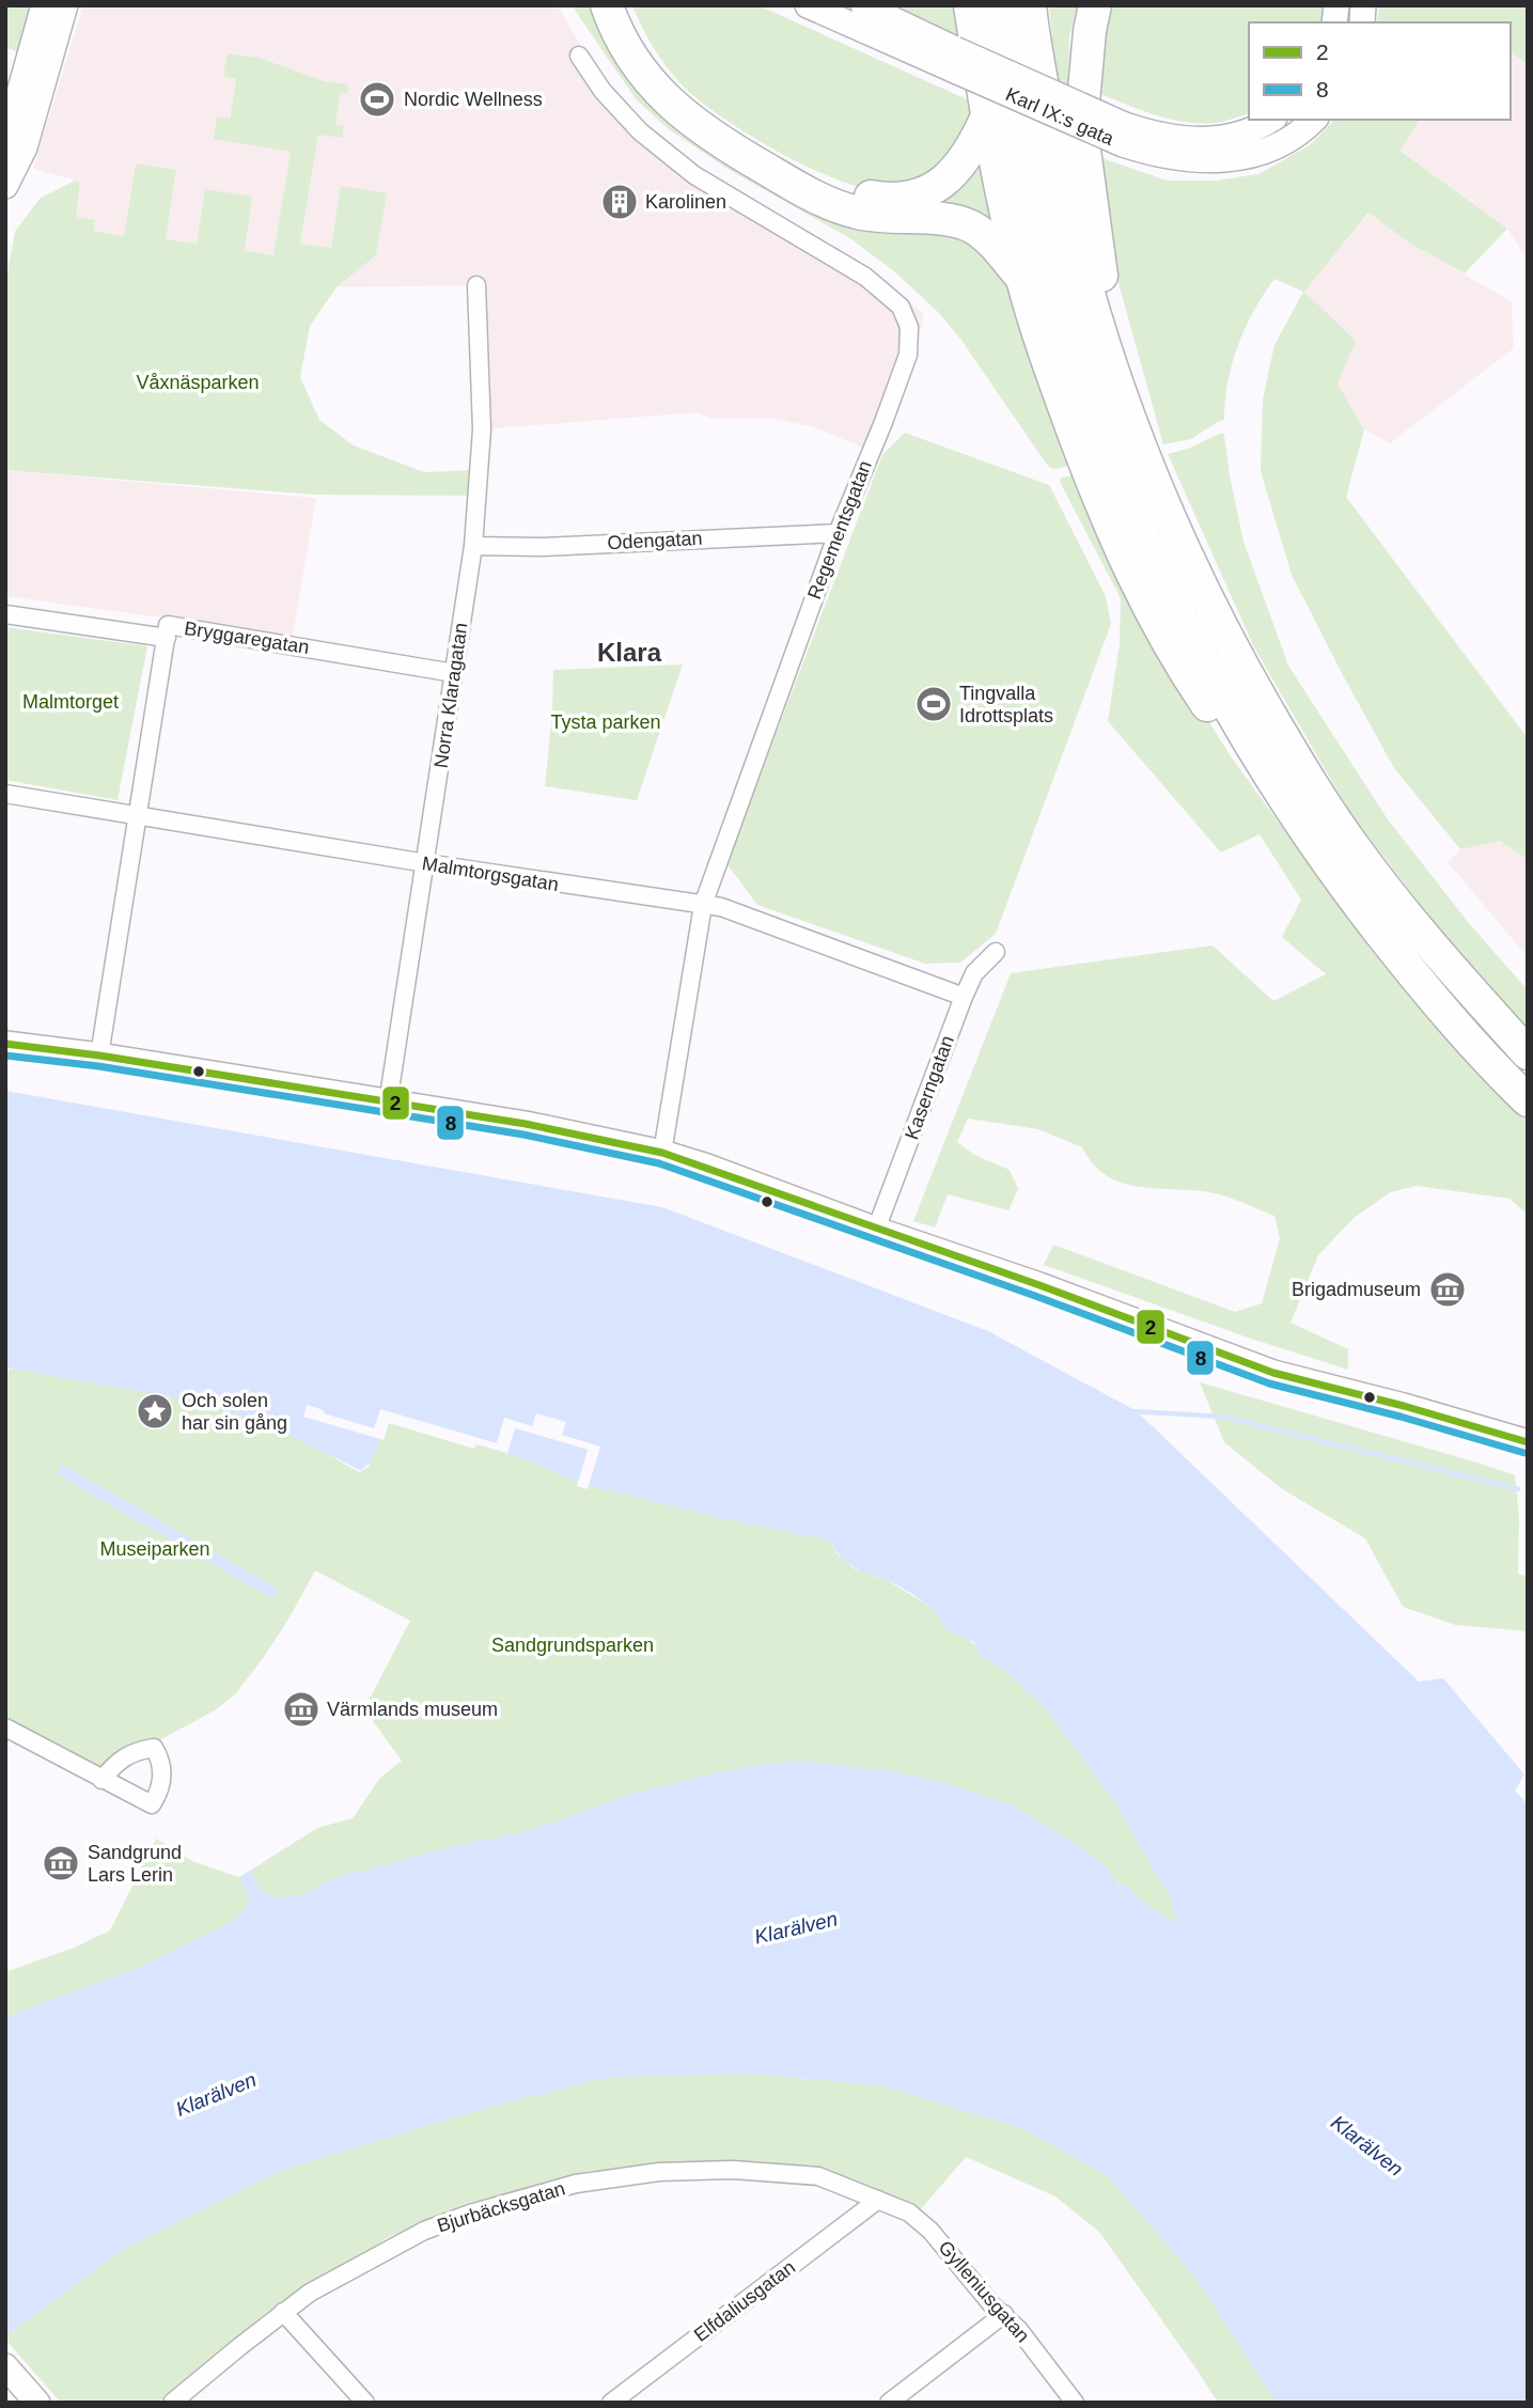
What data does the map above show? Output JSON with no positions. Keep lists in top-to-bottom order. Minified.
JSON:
{"streets":{"street":["Karl IX:s gata","Regementsgatan","Odengatan","Bryggaregatan","Norra Klaragatan","Malmtorgsgatan","Kaserngatan","Bjurbäcksgatan","Gylleniusgatan","Elfdaliusgatan"]},"crossings":[["Regementsgatan","Odengatan"],["Regementsgatan","Malmtorgsgatan"],["Odengatan","Norra Klaragatan"],["Bryggaregatan","Norra Klaragatan"],["Norra Klaragatan","Malmtorgsgatan"],["Malmtorgsgatan","Kaserngatan"],["Bjurbäcksgatan","Gylleniusgatan"],["Bjurbäcksgatan","Elfdaliusgatan"],["Gylleniusgatan","Elfdaliusgatan"]],"districts":["Klara"],"water":["Klarälven"],"parks":["Våxnäsparken","Malmtorget","Tysta parken","Museiparken","Sandgrundsparken"],"places":{"sports":["Nordic Wellness","Tingvalla Idrottsplats"],"building":["Karolinen"],"museum":["Brigadmuseum","Värmlands museum","Sandgrund Lars Lerin"],"place":["Och solen har sin gång"]},"lines":["transit line 2","transit line 8"],"legend":["2","8"]}
